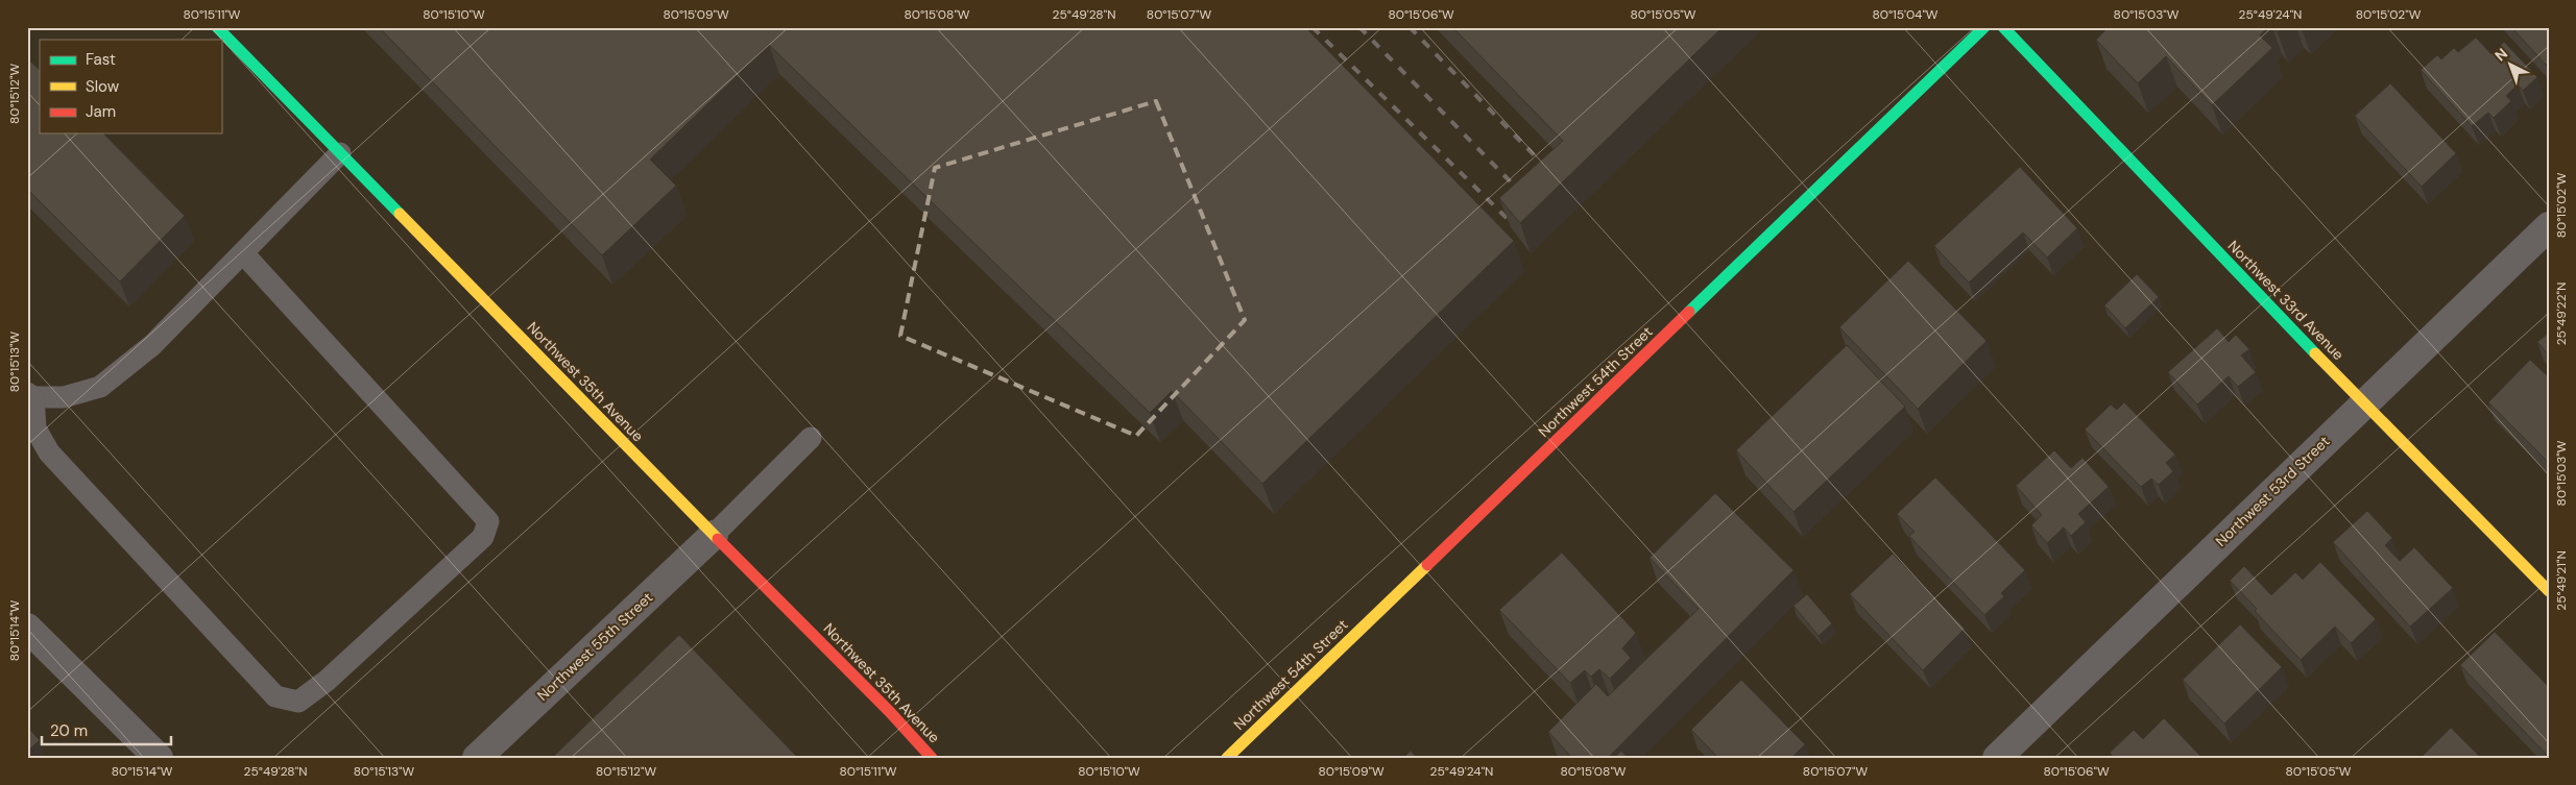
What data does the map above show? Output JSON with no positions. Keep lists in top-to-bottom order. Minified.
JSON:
{"streets":{"street":["Northwest 33rd Avenue","Northwest 35th Avenue","Northwest 54th Street","Northwest 53rd Street","Northwest 55th Street"]},"crossings":[["Northwest 33rd Avenue","Northwest 53rd Street"],["Northwest 35th Avenue","Northwest 55th Street"]],"legend":["Fast","Slow","Jam"],"scale_bar":"20 m","north":"top left","coordinates":["80°15'11\"W","80°15'10\"W","80°15'09\"W","80°15'08\"W","25°49'28\"N","80°15'07\"W","80°15'06\"W","80°15'05\"W","80°15'04\"W","80°15'03\"W","25°49'24\"N","80°15'02\"W","80°15'12\"W","25°49'22\"N","80°15'13\"W","25°49'21\"N","80°15'14\"W"]}
